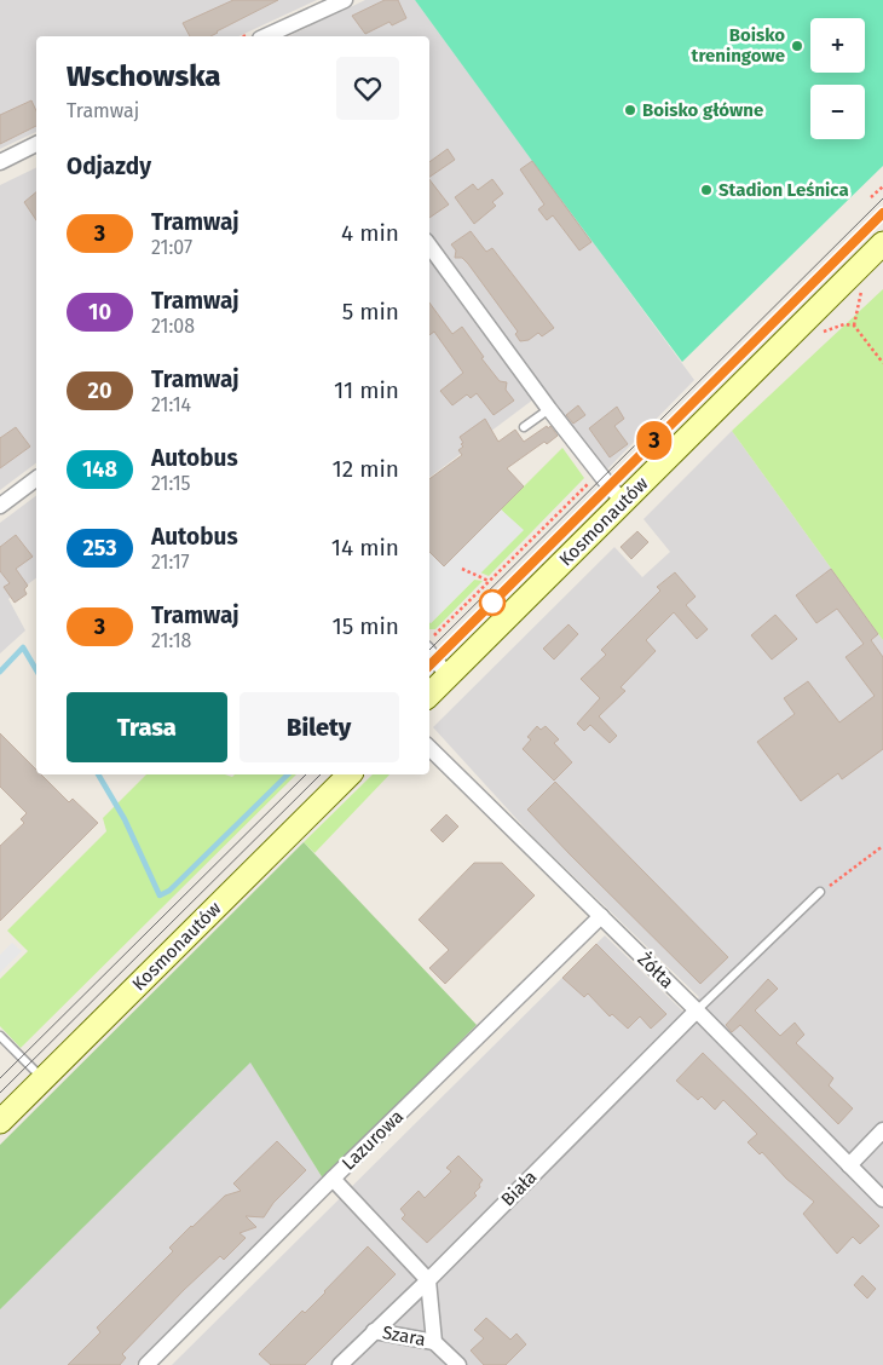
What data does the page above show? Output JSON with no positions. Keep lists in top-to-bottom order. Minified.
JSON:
{"streets":{"main road":["Kosmonautów"],"street":["Żółta","Lazurowa","Biała","Szara"]},"crossings":[["Żółta","Lazurowa"],["Żółta","Biała"],["Biała","Szara"]],"places":["Boisko treningowe","Boisko główne","Stadion Leśnica"],"lines":["tram line 3"],"page":{"on_map":"3","map_buttons":["+","−"],"heading":[["Wschowska","Tramwaj"],"Odjazdy"],"list":[{"mark":"3","name":"Tramwaj","note":"21:07","value":"4 min"},{"mark":"10","name":"Tramwaj","note":"21:08","value":"5 min"},{"mark":"20","name":"Tramwaj","note":"21:14","value":"11 min"},{"mark":"148","name":"Autobus","note":"21:15","value":"12 min"},{"mark":"253","name":"Autobus","note":"21:17","value":"14 min"},{"mark":"3","name":"Tramwaj","note":"21:18","value":"15 min"}],"buttons":["Trasa","Bilety"]}}
